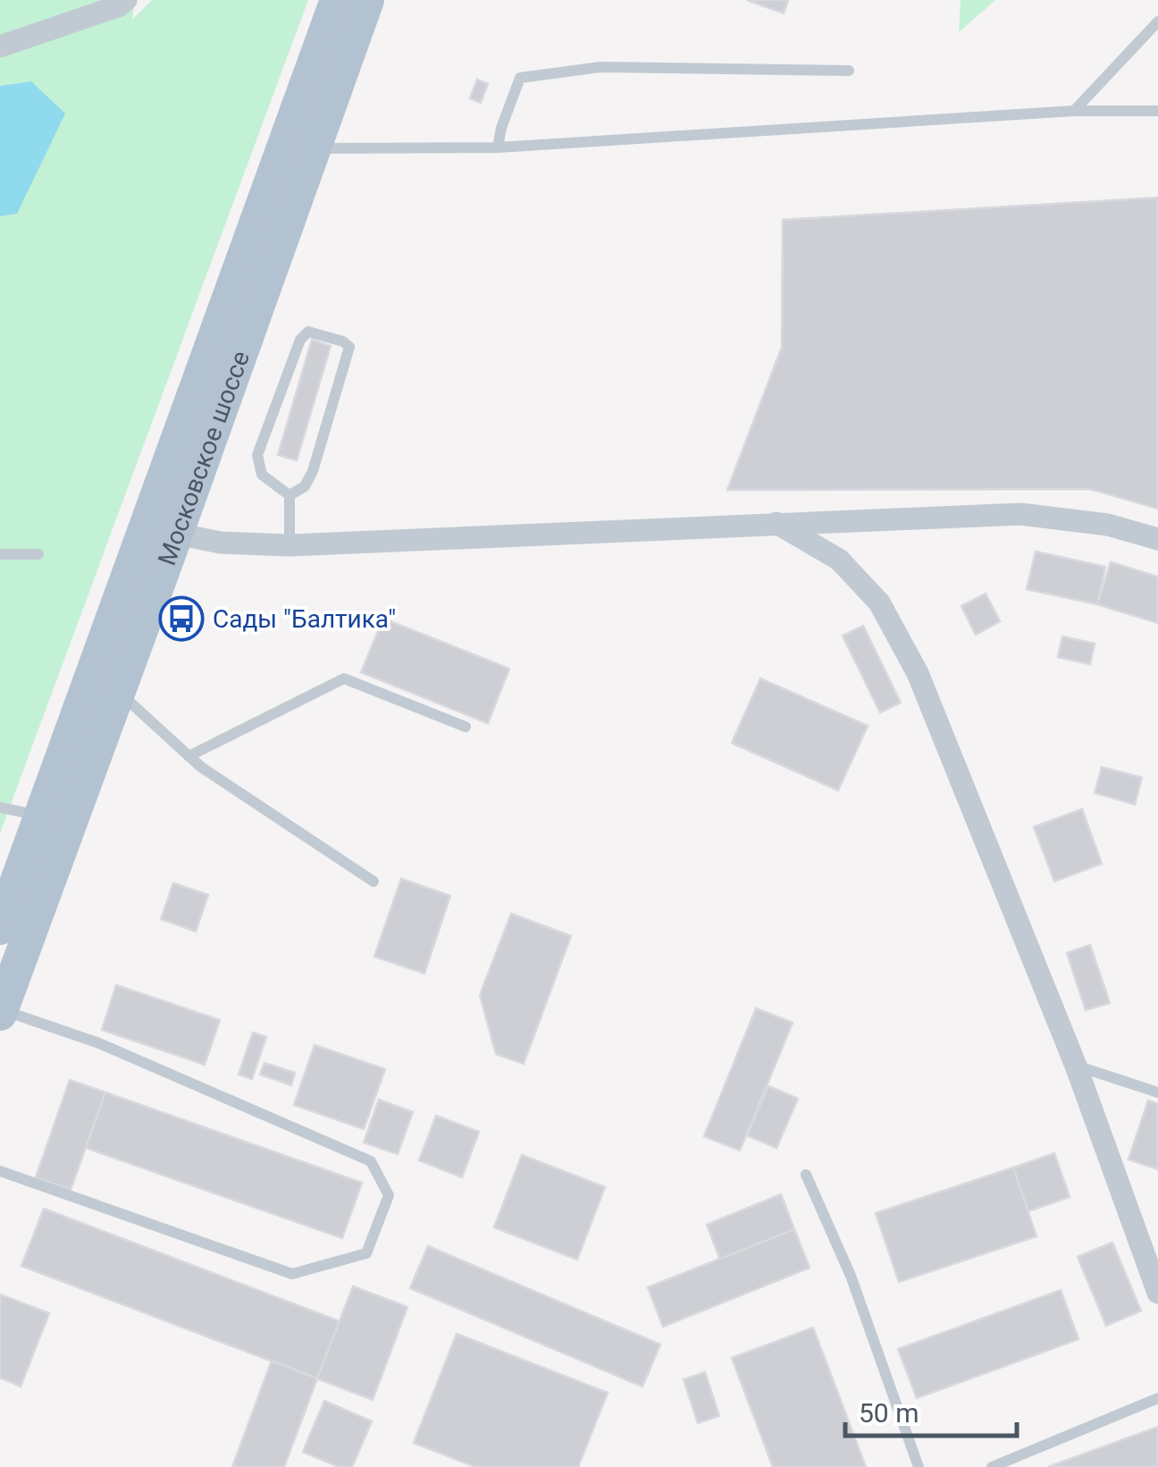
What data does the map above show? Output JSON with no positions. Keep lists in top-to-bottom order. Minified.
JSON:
{"streets":{"main road":["Московское шоссе"]},"places":{"bus stop":["Сады \"Балтика\""]},"scale_bar":"50 m"}
